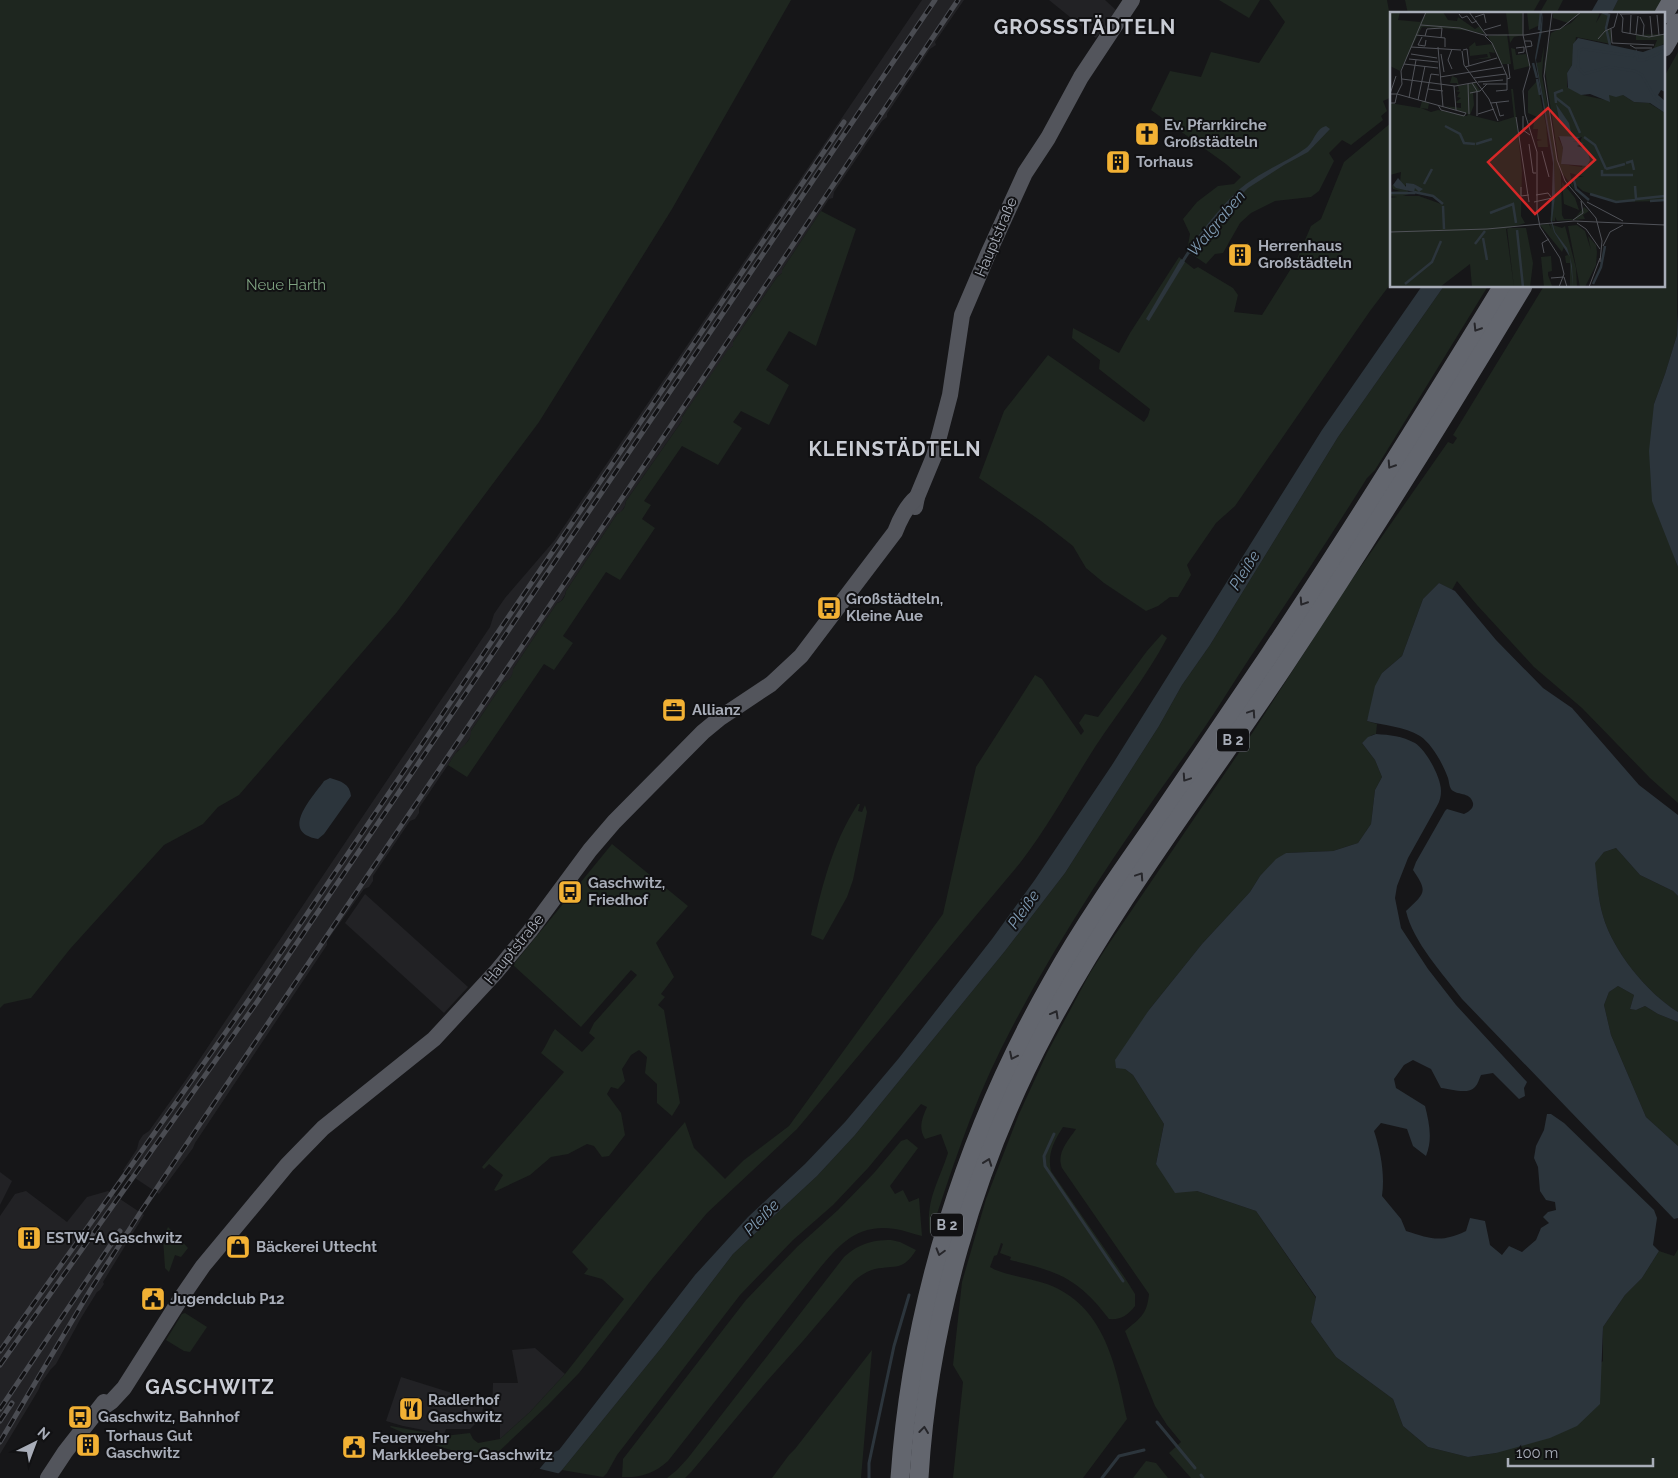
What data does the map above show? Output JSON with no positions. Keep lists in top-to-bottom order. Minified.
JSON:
{"streets":{"highway":["B 2"],"main road":["Hauptstraße"]},"districts":["GROSSSTÄDTELN","KLEINSTÄDTELN","GASCHWITZ"],"water":["Walgraben","Pleiße"],"parks":["Neue Harth"],"places":{"church":["Ev. Pfarrkirche Großstädteln"],"building":["Torhaus","Herrenhaus Großstädteln","ESTW-A Gaschwitz","Torhaus Gut Gaschwitz"],"bus stop":["Großstädteln, Kleine Aue","Gaschwitz, Friedhof","Gaschwitz, Bahnhof"],"office":["Allianz"],"shop":["Bäckerei Uttecht"],"public building":["Jugendclub P12","Feuerwehr Markkleeberg-Gaschwitz"],"restaurant":["Radlerhof Gaschwitz"]},"scale_bar":"100 m","north":"top right"}
